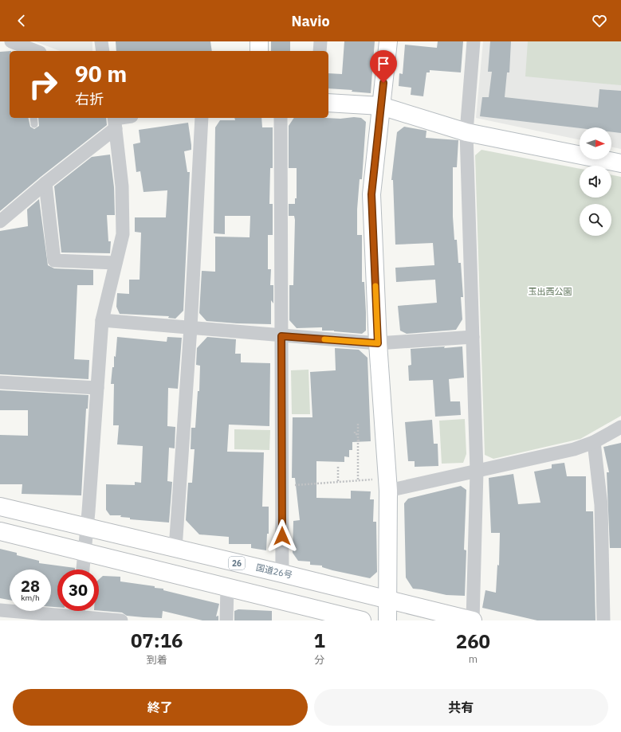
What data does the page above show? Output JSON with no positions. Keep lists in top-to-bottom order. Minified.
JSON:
{"streets":{"main road":["26","国道26号"]},"parks":["玉出西公園"],"north":"right","page":{"header":"Navio","turn":["90 m","右折"],"speed":"28 km/h","limit":"30","eta":["07:16","到着","1","分","260","m"],"buttons":["終了","共有"]}}
